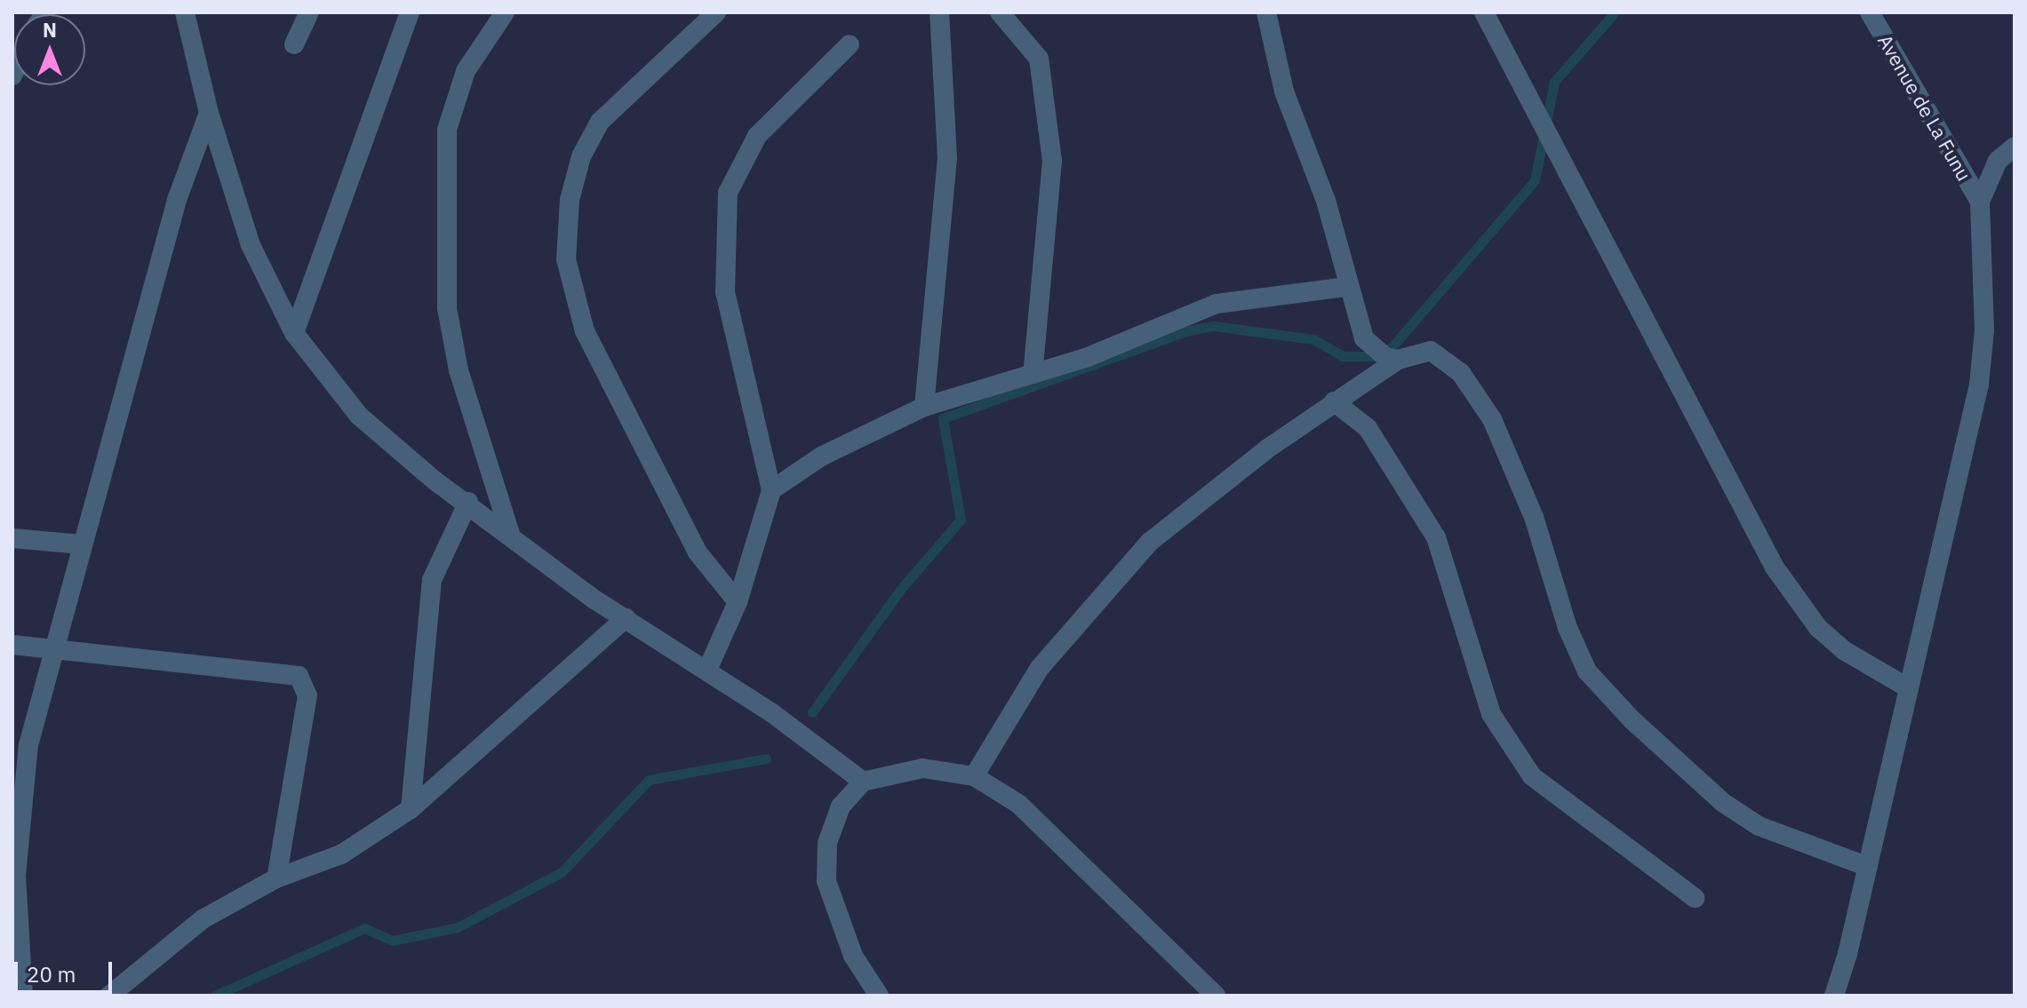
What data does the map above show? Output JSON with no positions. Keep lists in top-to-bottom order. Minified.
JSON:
{"streets":{"street":["Avenue de La Funu"]},"scale_bar":"20 m","north":"top"}
